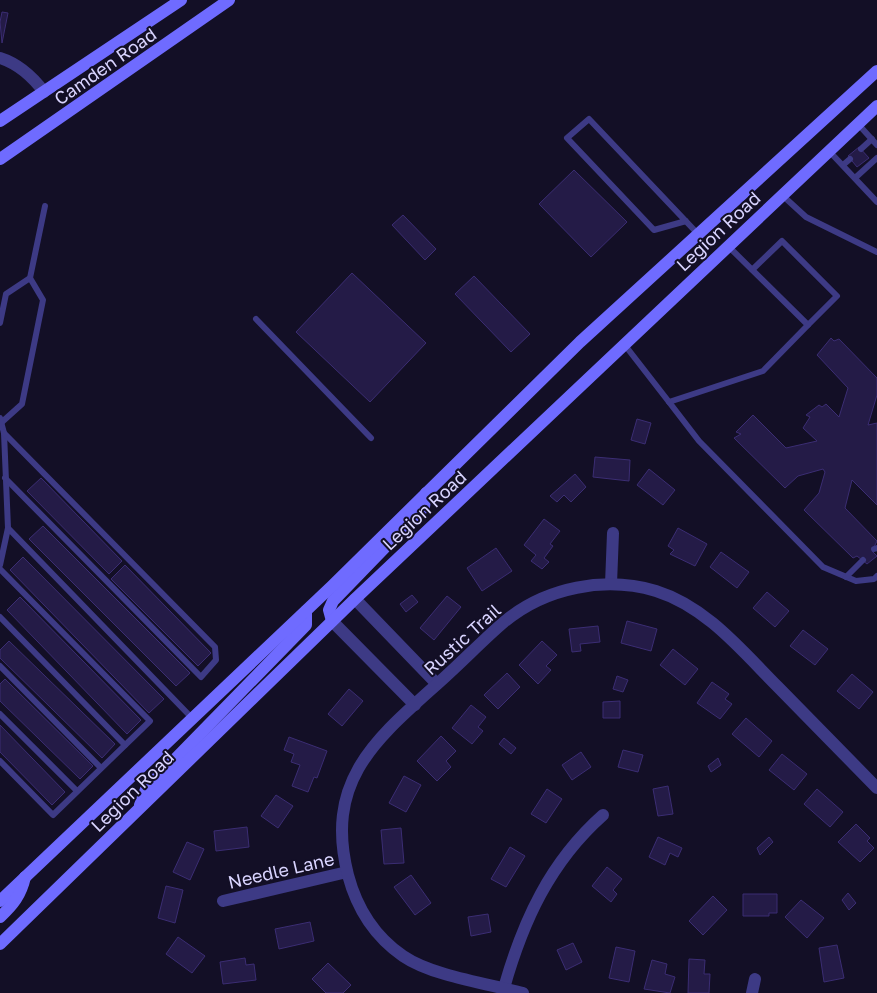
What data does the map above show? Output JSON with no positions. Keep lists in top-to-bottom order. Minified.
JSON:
{"streets":{"main road":["Camden Road","Legion Road"],"street":["Rustic Trail","Needle Lane"]},"crossings":[["Rustic Trail","Needle Lane"]]}
